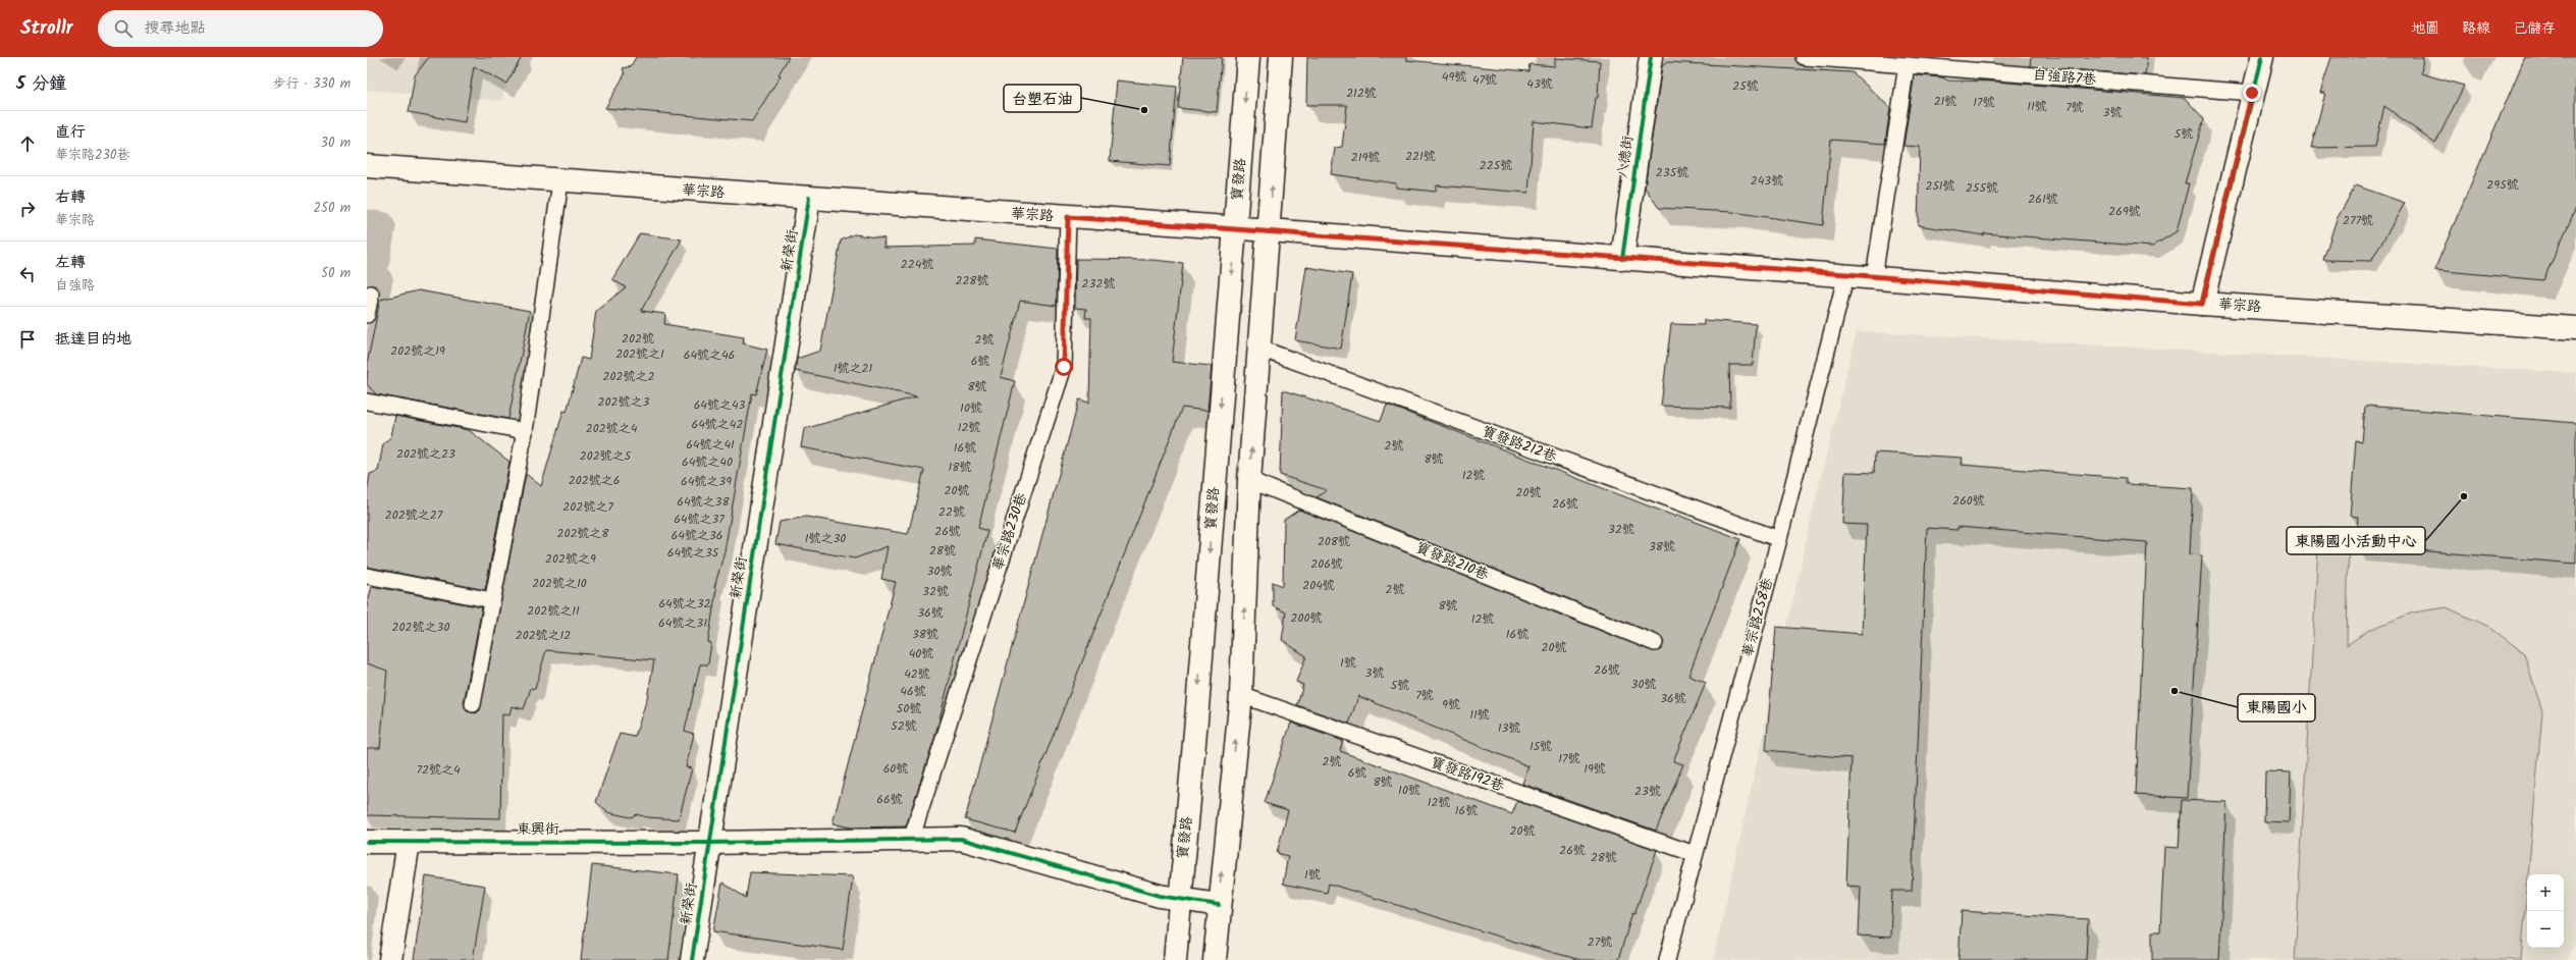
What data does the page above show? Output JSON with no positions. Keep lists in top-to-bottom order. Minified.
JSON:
{"streets":{"main road":["八德街","寶發路","華宗路","新榮街","東興街"],"lane":["自強路7巷","寶發路212巷","華宗路230巷","寶發路210巷","華宗路258巷","寶發路192巷"]},"crossings":[["八德街","華宗路"],["寶發路","華宗路"],["寶發路","東興街"],["華宗路","新榮街"],["華宗路","華宗路230巷"],["華宗路","華宗路258巷"],["新榮街","東興街"],["寶發路212巷","華宗路258巷"],["華宗路230巷","東興街"],["華宗路258巷","寶發路192巷"]],"places":["台塑石油","東陽國小活動中心","東陽國小"],"house_numbers":["49號","47號","43號","25號","212號","21號","17號","11號","7號","3號","5號","221號","219號","225號","235號","243號","295號","251號","255號","261號","269號","277號","224號","228號","232號","202號","2號","202號之19","202號之1","64號之46","6號","1號之21","202號之2","8號","202號之3","64號之43","10號","64號之42","12號","202號之4","64號之41","2號","16號","202號之23","202號之5","8號","64號之40","18號","12號","202號之6","64號之39","20號","20號","260號","64號之38","26號","202號之7","22號","202號之27","64號之37","32號","26號","202號之8","64號之36","1號之30","208號","38號","28號","64號之35","202號之9","206號","30號","202號之10","204號","2號","32號","64號之32","8號","202號之11","36號","200號","12號","64號之31","202號之30","38號","16號","202號之12","20號","40號","1號","26號","3號","42號","30號","5號","46號","7號","36號","9號","50號","11號","52號","13號","15號","17號","2號","60號","19號","72號之4","6號","8號","10號","23號","66號","12號","16號","20號","26號","28號","1號","27號"],"page":{"header":"Strollr","search":"搜尋地點","nav":["地圖","路線","已儲存"],"heading":["5 分鐘","步行 · 330 m"],"list":[["直行","華宗路230巷","30 m"],["右轉","華宗路","250 m"],["左轉","自強路","50 m"],"抵達目的地"],"map_buttons":["+","−"]}}
